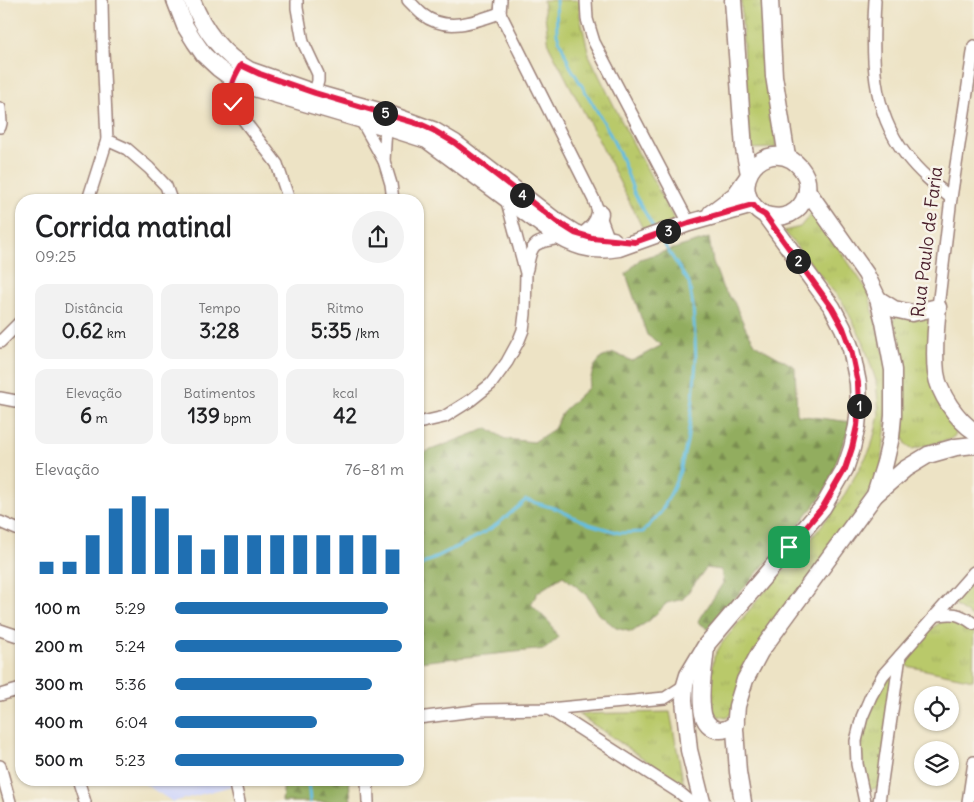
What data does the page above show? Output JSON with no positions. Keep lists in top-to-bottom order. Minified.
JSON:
{"streets":{"street":["Rua Paulo de Faria"]},"page":{"pins":["5","4","3","2","1"],"heading":["Corrida matinal","09:25"],"stats":[["Distância","0.62 km"],["Tempo","3:28"],["Ritmo","5:35 /km"],["Elevação","6 m"],["Batimentos","139 bpm"],["kcal","42"]],"chart":["Elevação","76–81 m"],"list":[{"name":"100 m","note":"5:29"},{"name":"200 m","note":"5:24"},{"name":"300 m","note":"5:36"},{"name":"400 m","note":"6:04"},{"name":"500 m","note":"5:23"}]}}
